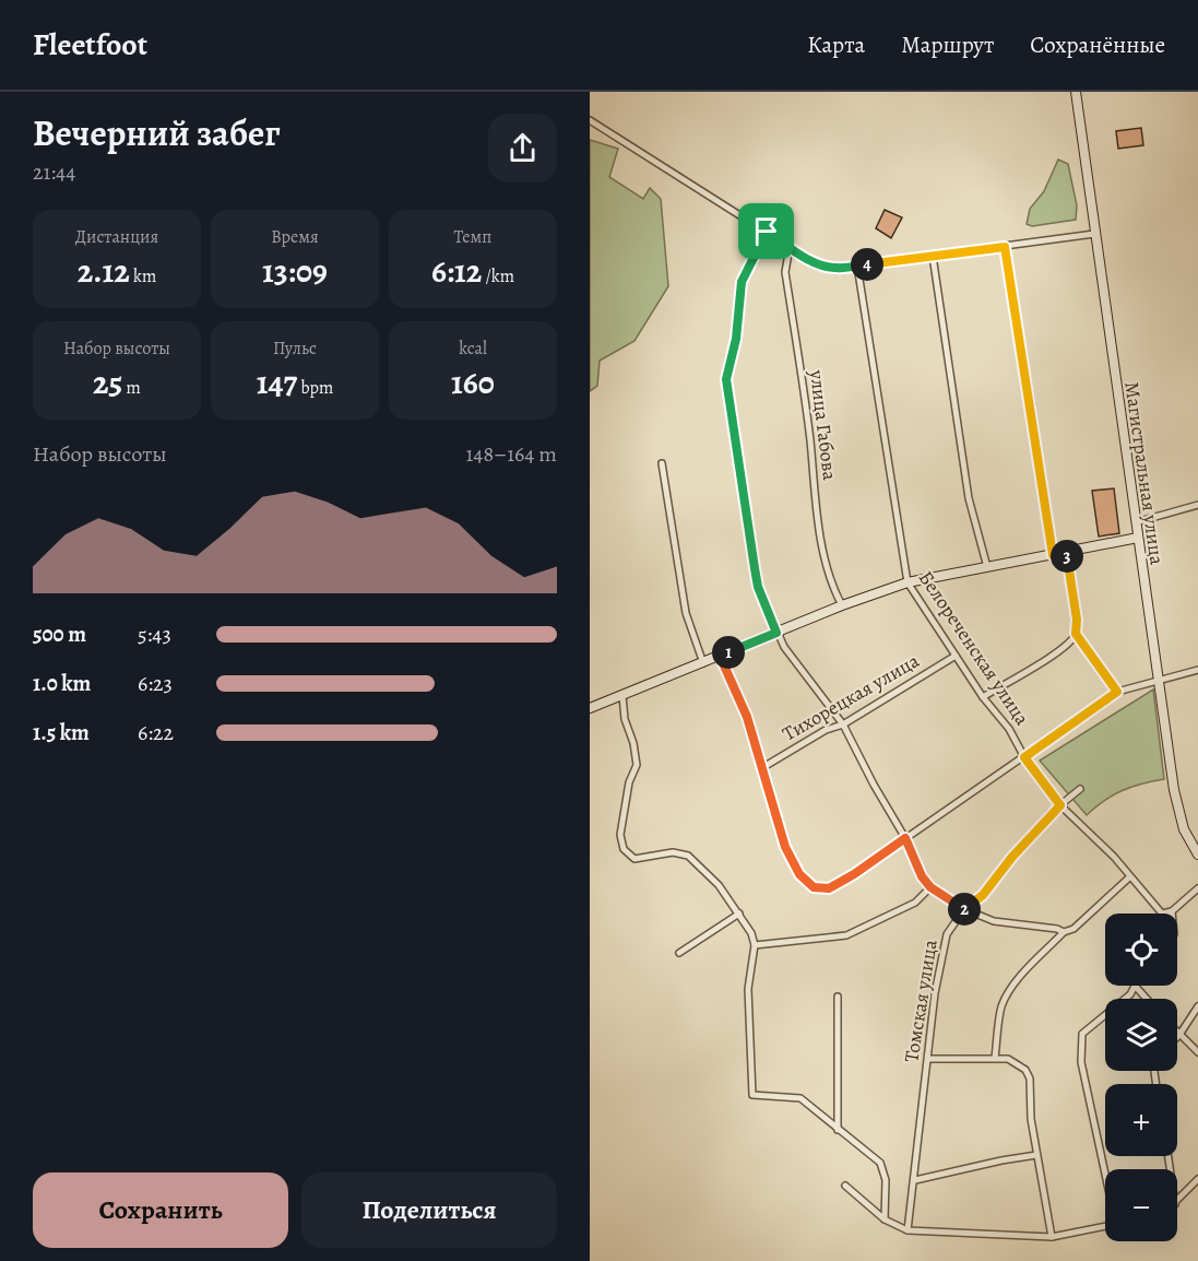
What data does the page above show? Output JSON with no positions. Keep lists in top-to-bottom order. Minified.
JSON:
{"streets":{"main road":["Магистральная улица"],"street":["улица Габова","Белореченская улица","Тихорецкая улица","Томская улица"]},"crossings":[["Белореченская улица","Тихорецкая улица"],["Белореченская улица","Томская улица"]],"page":{"header":"Fleetfoot","nav":["Карта","Маршрут","Сохранённые"],"heading":["Вечерний забег","21:44"],"stats":[["Дистанция","2.12 km"],["Время","13:09"],["Темп","6:12 /km"],["Набор высоты","25 m"],["Пульс","147 bpm"],["kcal","160"]],"pins":["4","3","1","2"],"chart":["Набор высоты","148–164 m"],"list":[{"name":"500 m","note":"5:43"},{"name":"1.0 km","note":"6:23"},{"name":"1.5 km","note":"6:22"}],"map_buttons":["+","−"],"buttons":["Сохранить","Поделиться"]}}
